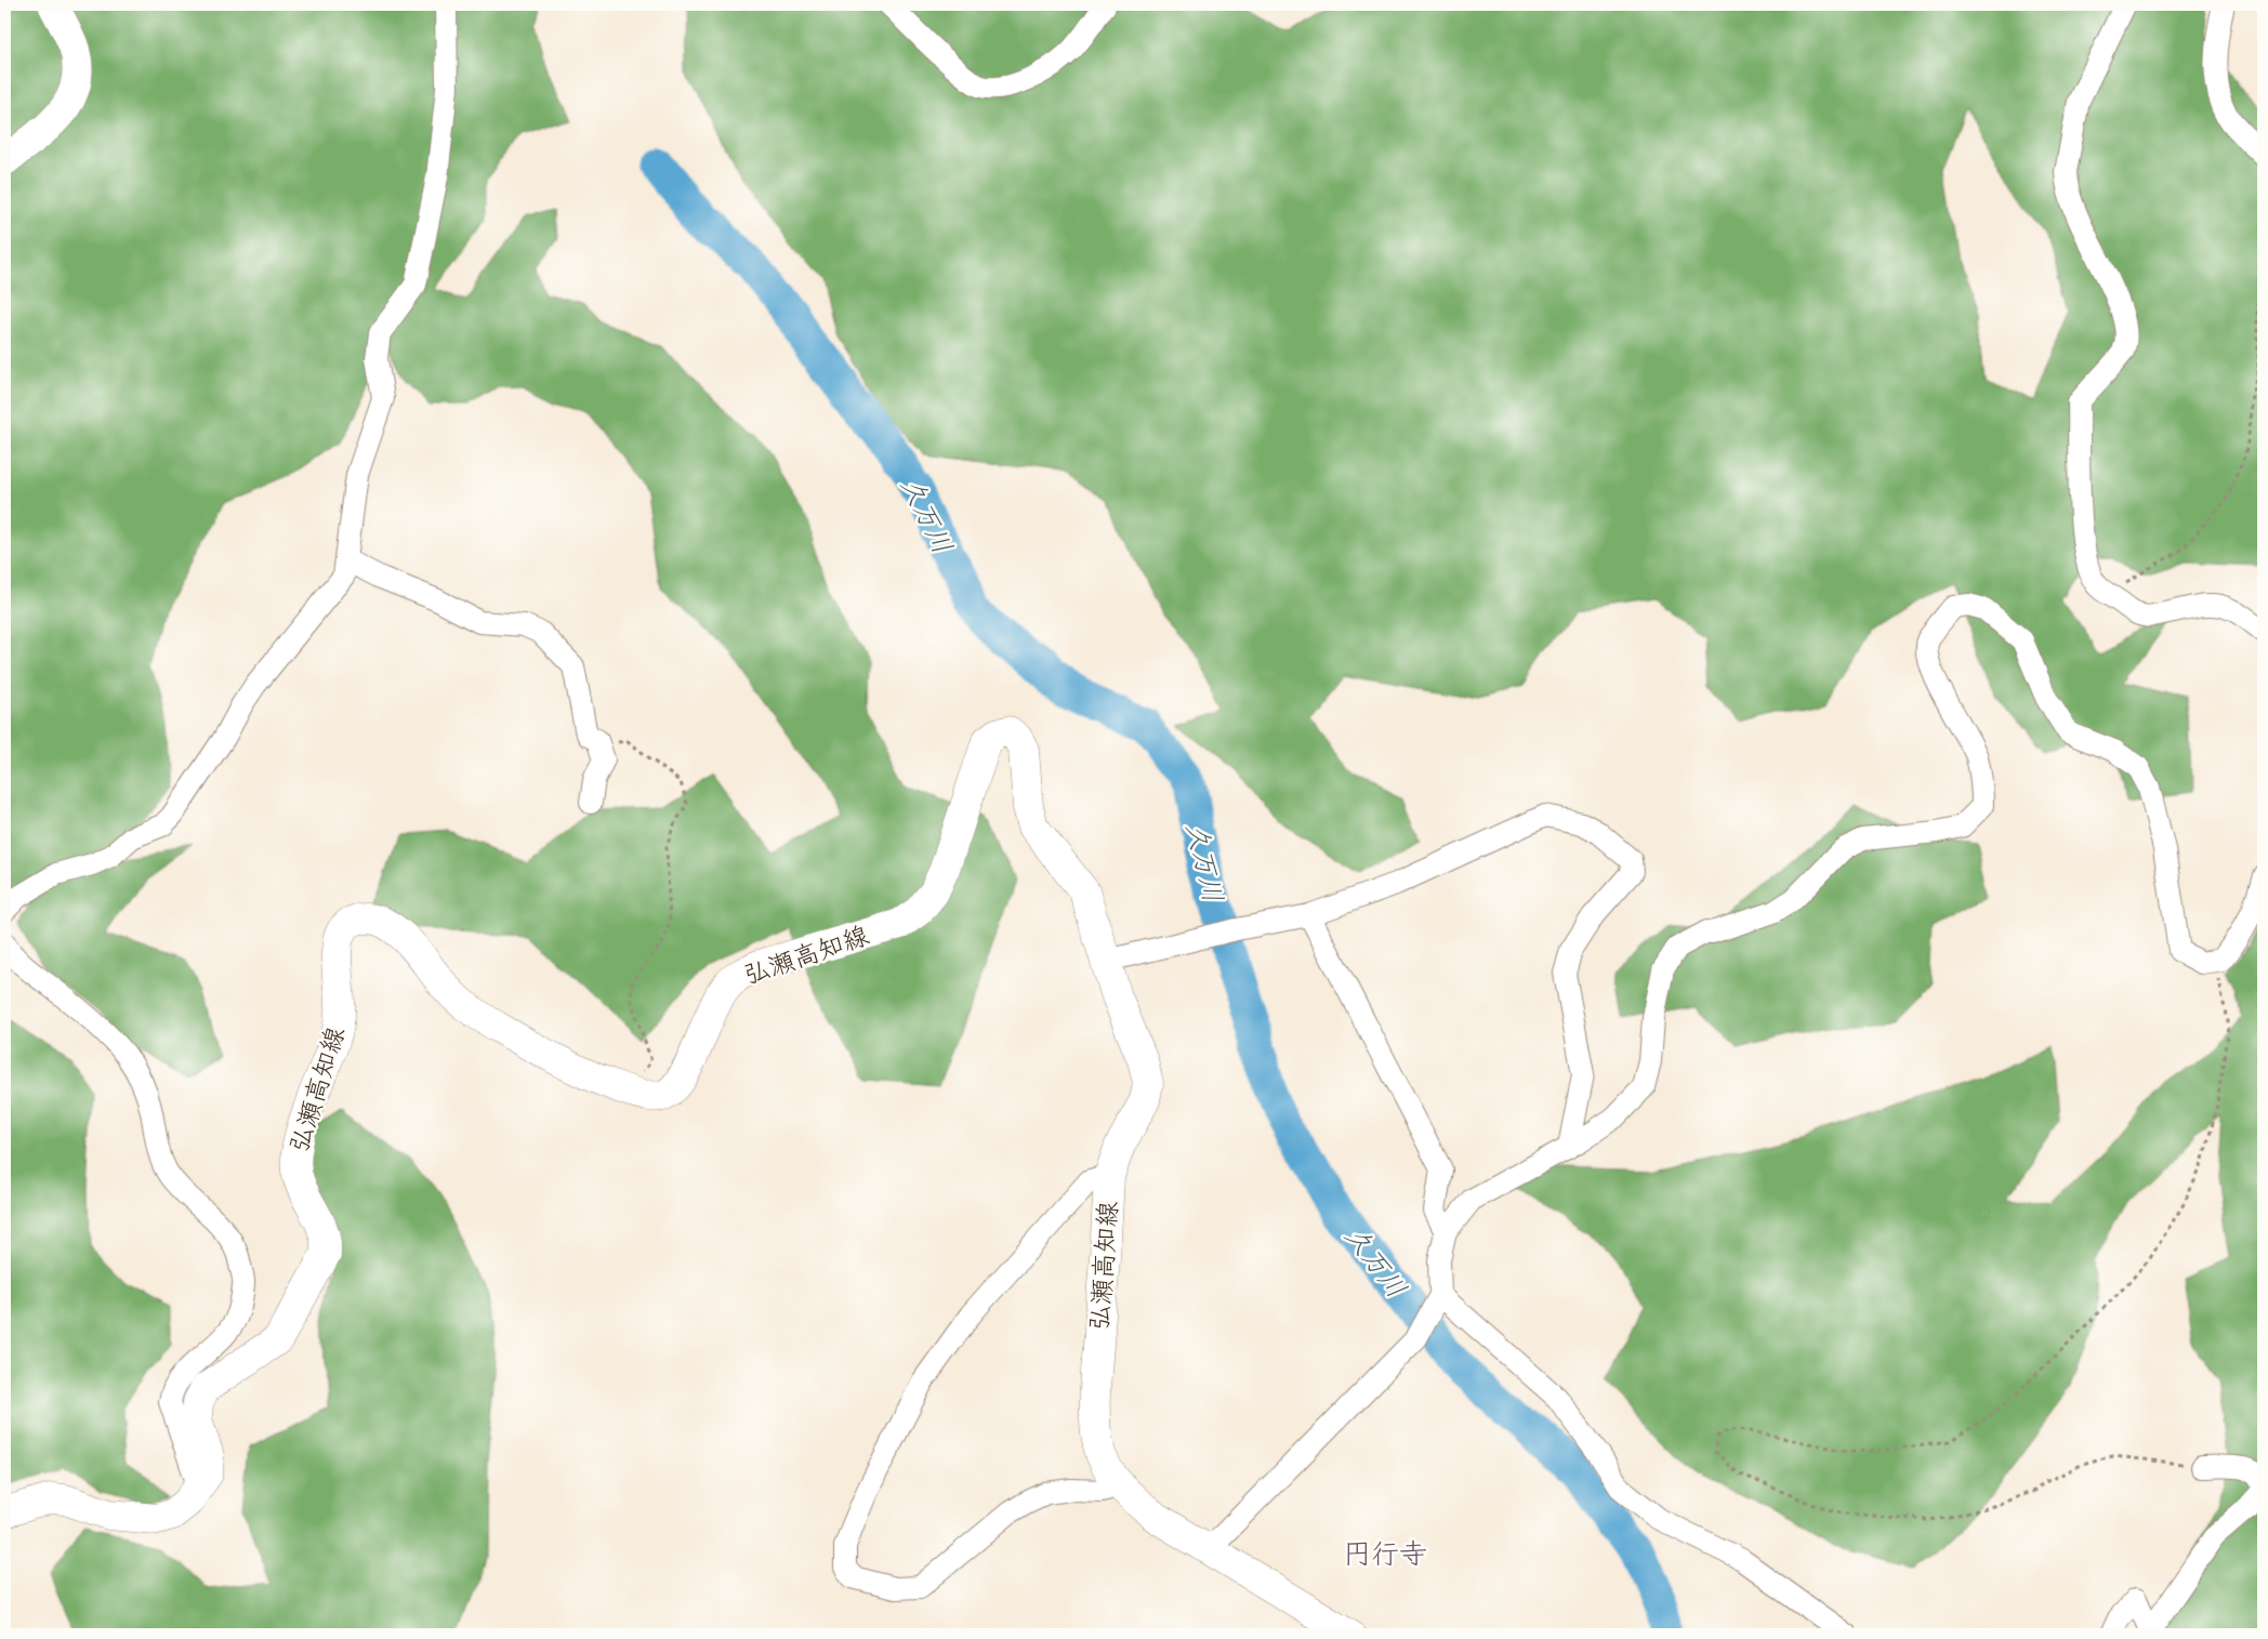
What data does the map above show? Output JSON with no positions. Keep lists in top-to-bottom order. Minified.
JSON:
{"streets":{"main road":["弘瀬高知線"]},"districts":["円行寺"],"water":["久万川"]}
